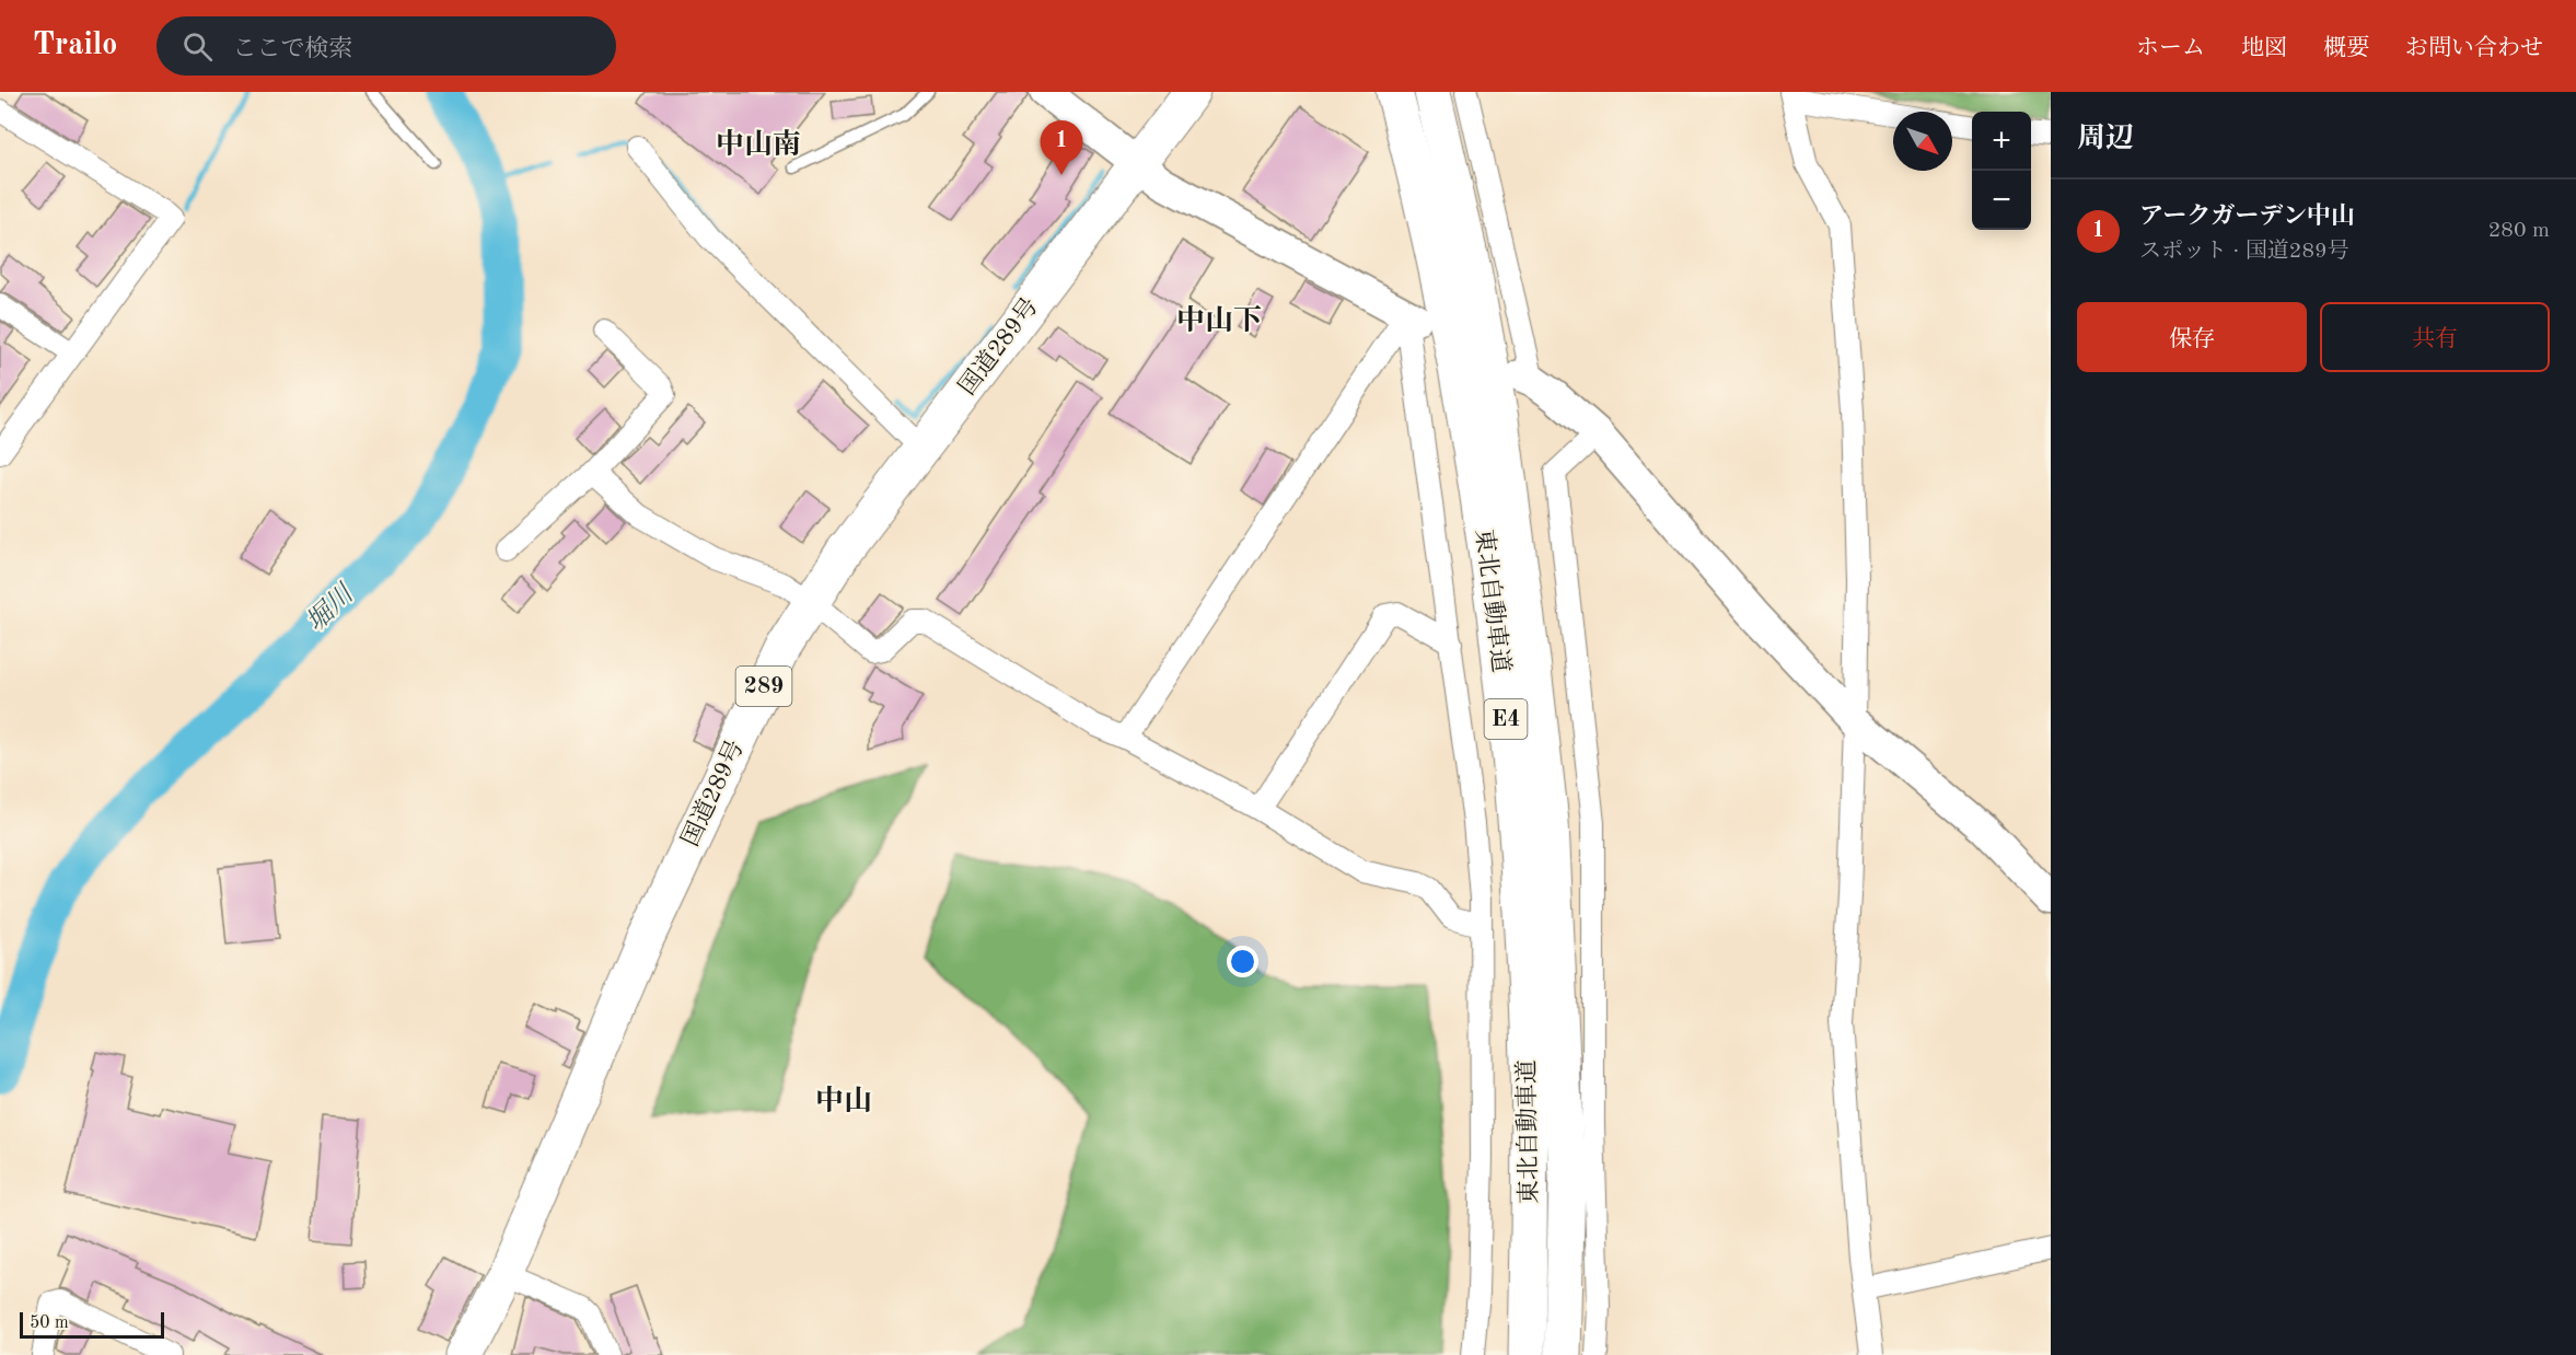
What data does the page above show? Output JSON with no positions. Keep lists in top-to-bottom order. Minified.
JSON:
{"streets":{"highway":["国道289号","東北自動車道","289","E4"]},"districts":["中山南","中山下","中山"],"water":["堀川"],"scale_bar":"50 m","north":"bottom right","page":{"header":"Trailo","search":"ここで検索","nav":["ホーム","地図","概要","お問い合わせ"],"heading":"周辺","map_buttons":["+","−"],"pins":"1","list":[{"mark":"1","name":"アークガーデン中山","note":"スポット · 国道289号","value":"280 m"}],"buttons":["保存","共有"],"scale":"50 m"}}
